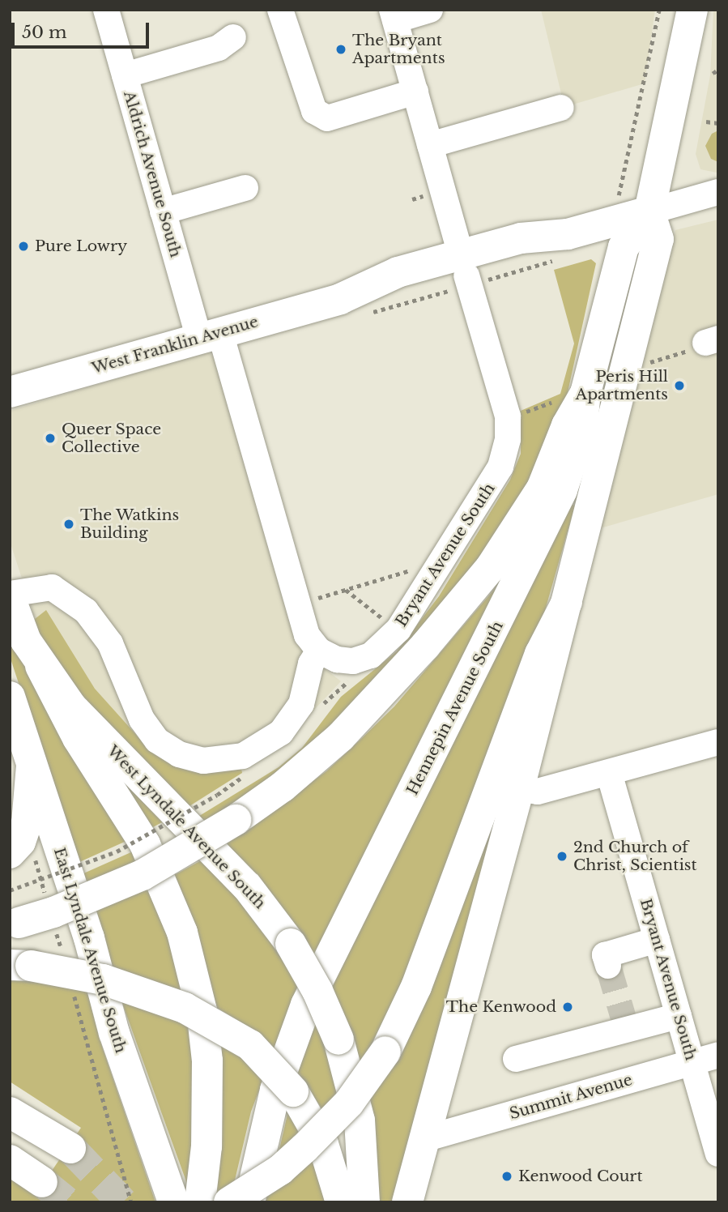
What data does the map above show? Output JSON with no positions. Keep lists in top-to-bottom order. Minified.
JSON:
{"streets":{"main road":["West Franklin Avenue","Hennepin Avenue South","West Lyndale Avenue South","East Lyndale Avenue South"],"street":["Aldrich Avenue South","Bryant Avenue South","Summit Avenue"]},"crossings":[["Aldrich Avenue South","West Franklin Avenue"],["Aldrich Avenue South","Bryant Avenue South"],["West Franklin Avenue","Bryant Avenue South"],["West Franklin Avenue","Hennepin Avenue South"],["Bryant Avenue South","Summit Avenue"],["Hennepin Avenue South","Summit Avenue"]],"places":["The Bryant Apartments","Pure Lowry","Peris Hill Apartments","Queer Space Collective","The Watkins Building","2nd Church of Christ, Scientist","The Kenwood","Kenwood Court"],"scale_bar":"50 m"}
